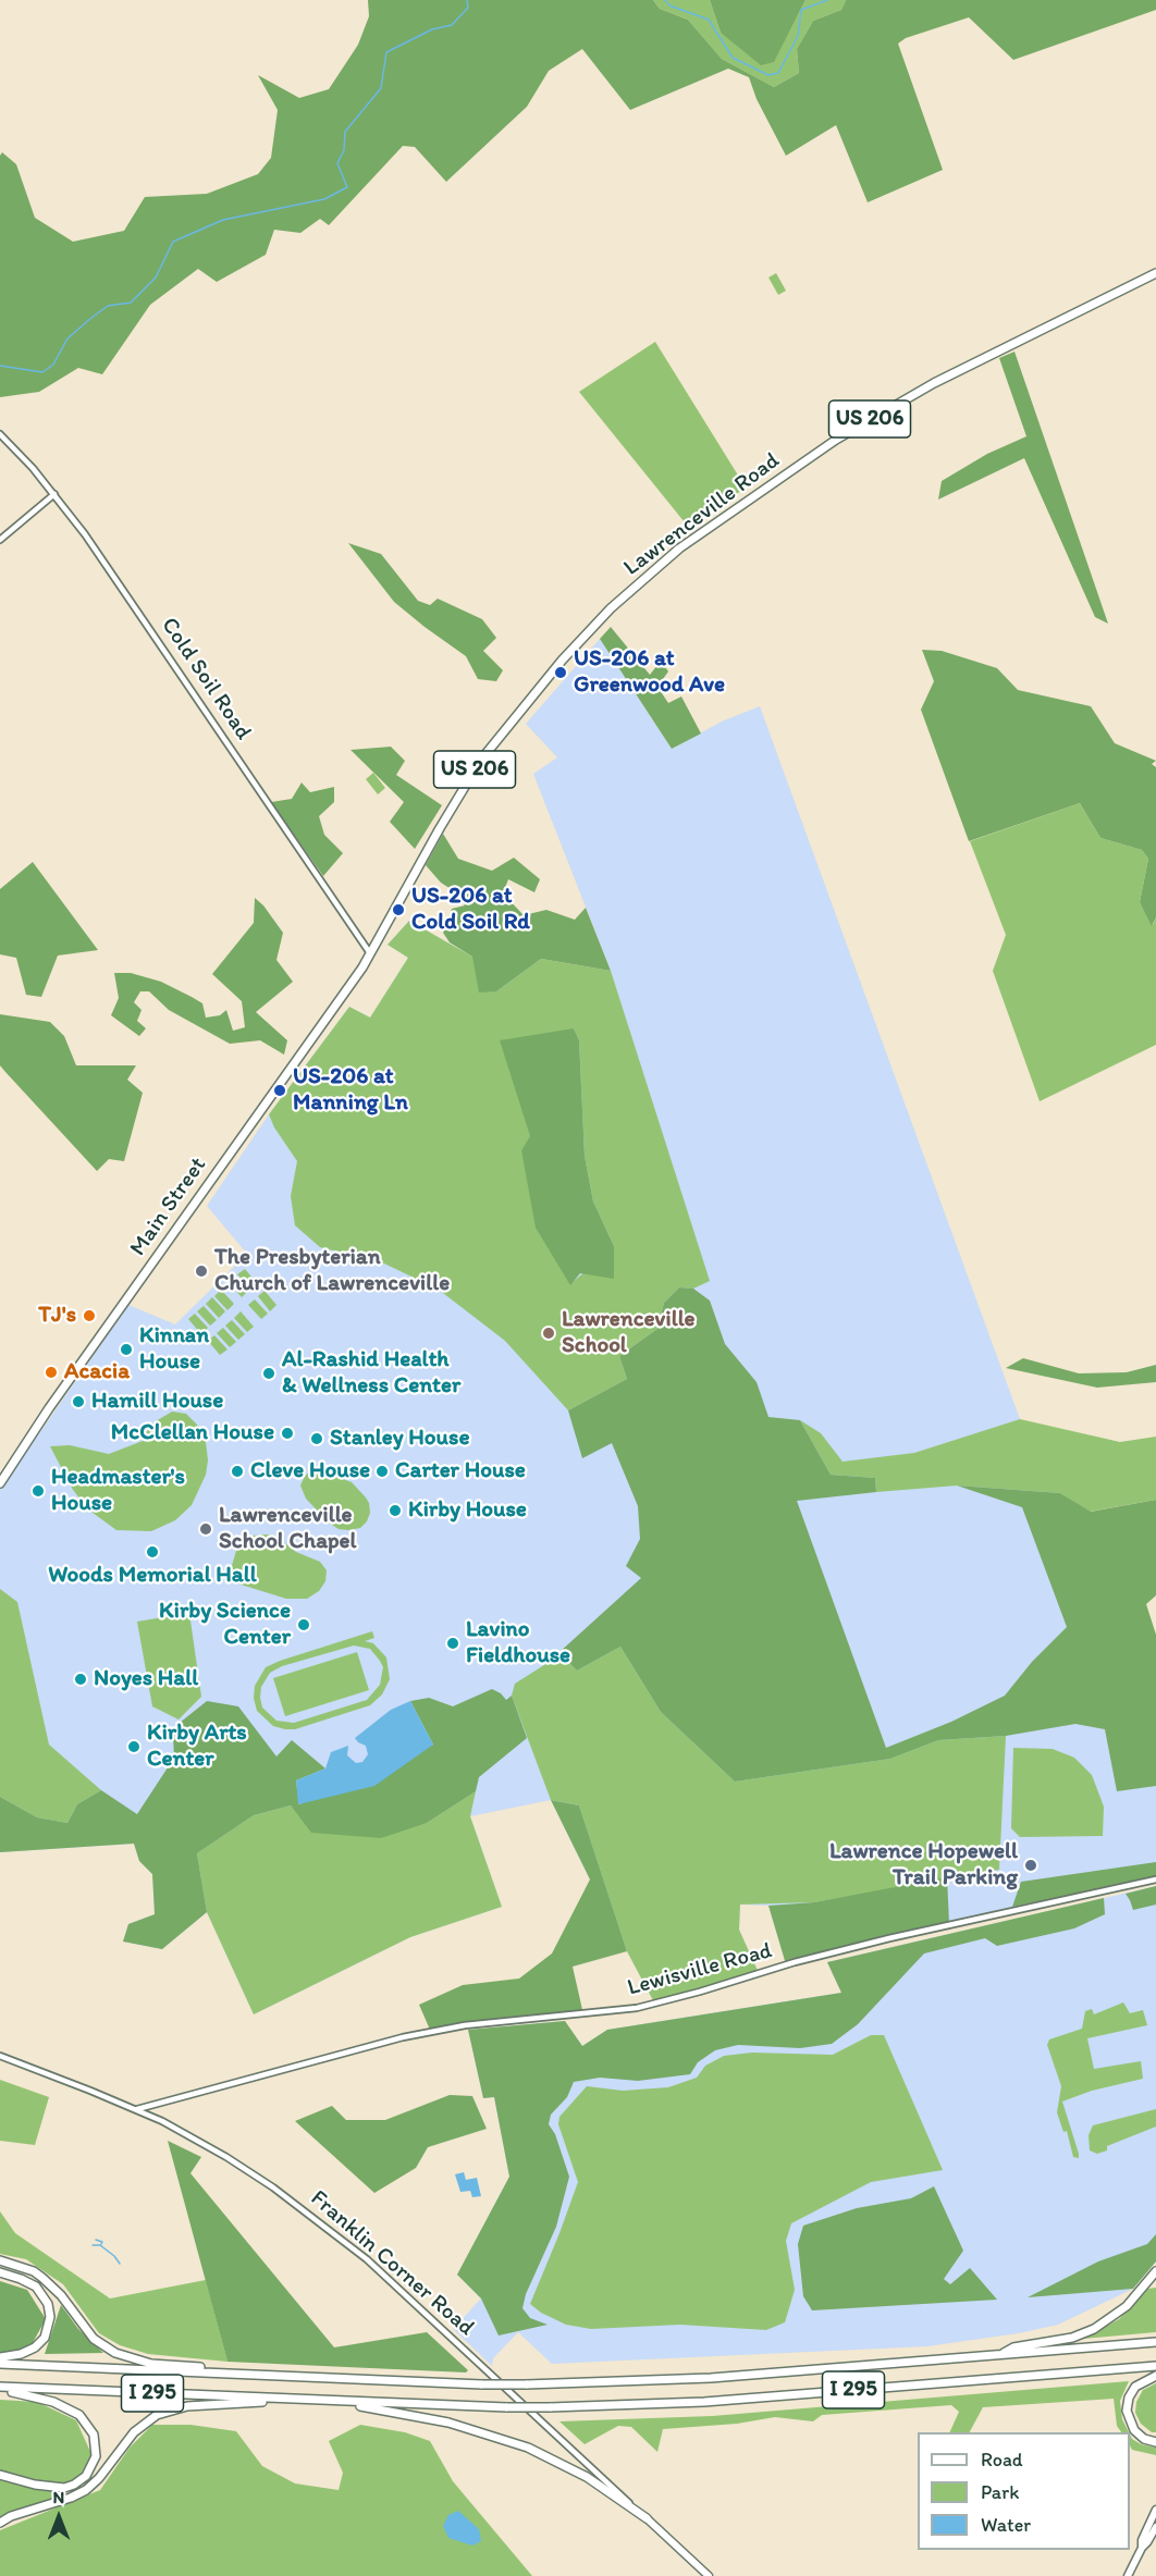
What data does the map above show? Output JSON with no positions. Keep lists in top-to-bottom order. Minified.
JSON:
{"streets":{"highway":["US 206","Lawrenceville Road","Main Street","I 295"],"main road":["Franklin Corner Road"],"street":["Cold Soil Road","Lewisville Road"]},"crossings":[["Lawrenceville Road","Cold Soil Road"],["Lawrenceville Road","Main Street"],["Cold Soil Road","Main Street"],["Lewisville Road","Franklin Corner Road"]],"places":["US-206 at Greenwood Ave","US-206 at Cold Soil Rd","US-206 at Manning Ln","The Presbyterian Church of Lawrenceville","TJ's","Lawrenceville School","Kinnan House","Acacia","Al-Rashid Health & Wellness Center","Hamill House","McClellan House","Stanley House","Cleve House","Carter House","Headmaster's House","Kirby House","Lawrenceville School Chapel","Woods Memorial Hall","Kirby Science Center","Lavino Fieldhouse","Noyes Hall","Kirby Arts Center","Lawrence Hopewell Trail Parking"],"legend":["Road","Park","Water"],"north":"top"}
